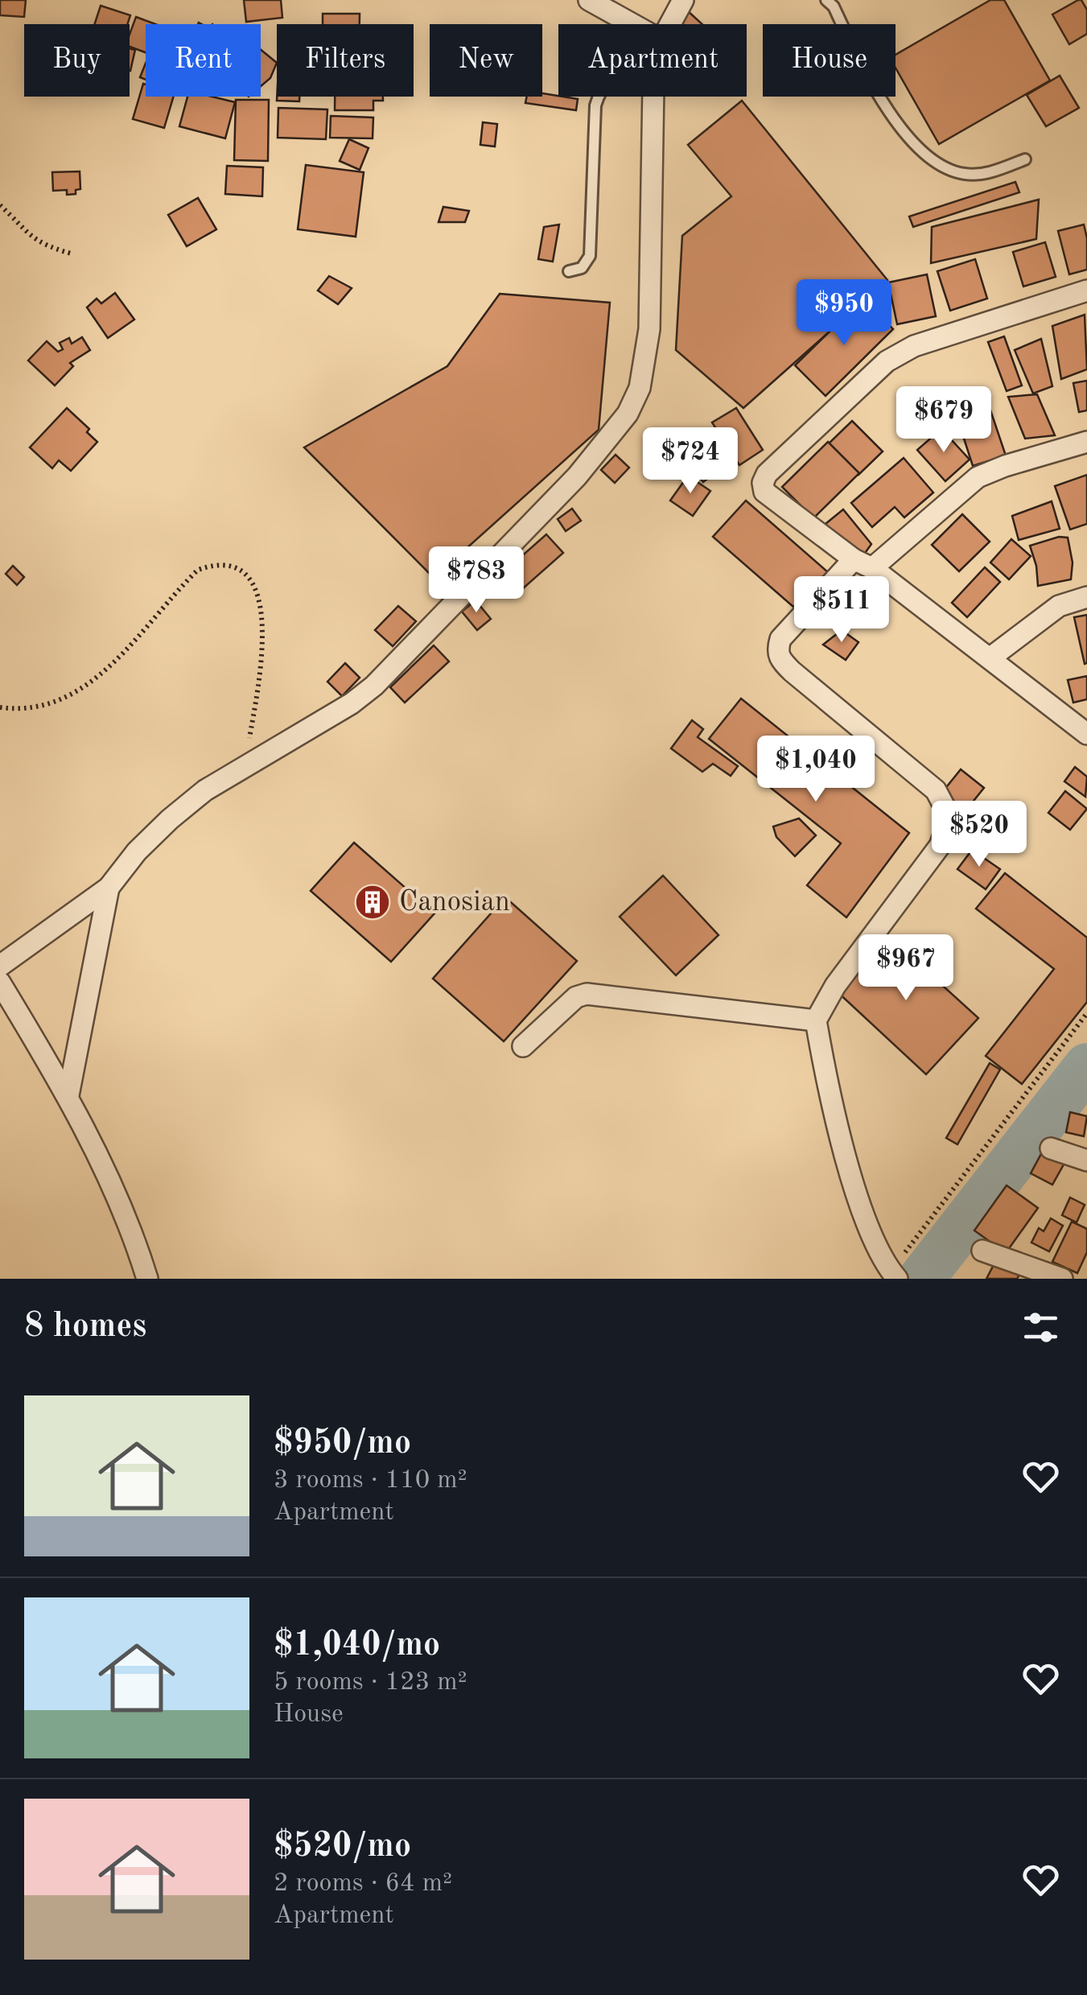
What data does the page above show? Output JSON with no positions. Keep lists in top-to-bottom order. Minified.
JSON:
{"places":{"building":["Canosian"]},"page":{"chip":["Buy","Rent","Filters","New","Apartment","House"],"price":["$950","$679","$724","$783","$511","$1,040","$520","$967"],"heading":"8 homes","list":[{"name":"$950/mo","note":"3 rooms · 110 m² · Apartment"},{"name":"$1,040/mo","note":"5 rooms · 123 m² · House"},{"name":"$520/mo","note":"2 rooms · 64 m² · Apartment"}]}}
